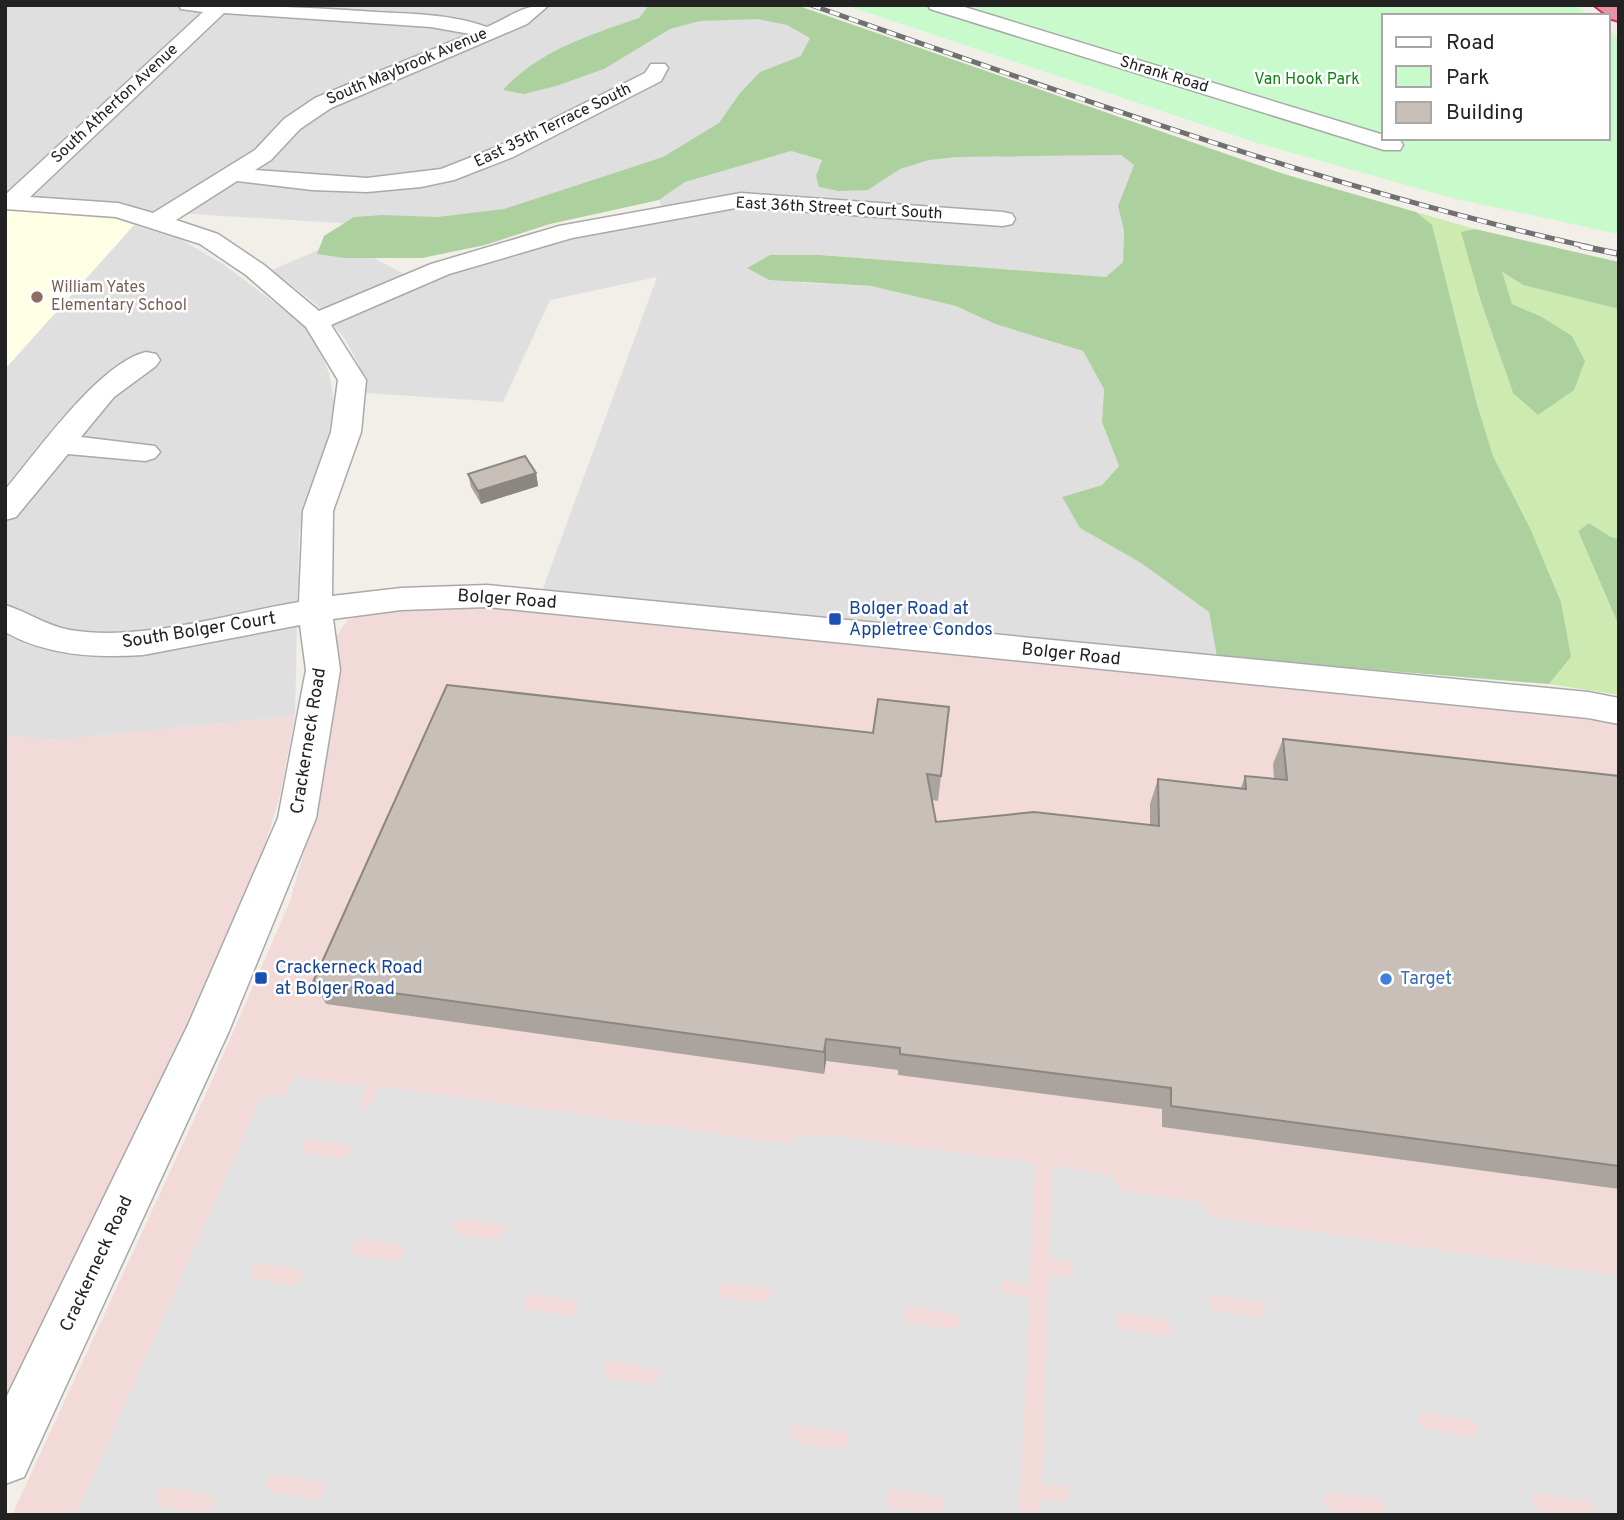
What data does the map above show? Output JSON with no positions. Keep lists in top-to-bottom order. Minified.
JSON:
{"streets":{"street":["South Maybrook Avenue","Shrank Road","South Atherton Avenue","East 35th Terrace South","East 36th Street Court South","Bolger Road","South Bolger Court","Crackerneck Road"]},"crossings":[["South Maybrook Avenue","East 35th Terrace South"],["South Maybrook Avenue","Crackerneck Road"],["South Atherton Avenue","Crackerneck Road"],["East 36th Street Court South","Crackerneck Road"],["Bolger Road","South Bolger Court"],["Bolger Road","Crackerneck Road"],["South Bolger Court","Crackerneck Road"]],"parks":["Van Hook Park"],"places":{"other":["William Yates Elementary School","Target"],"transit":["Bolger Road at Appletree Condos","Crackerneck Road at Bolger Road"]},"legend":["Road","Park","Building"]}
